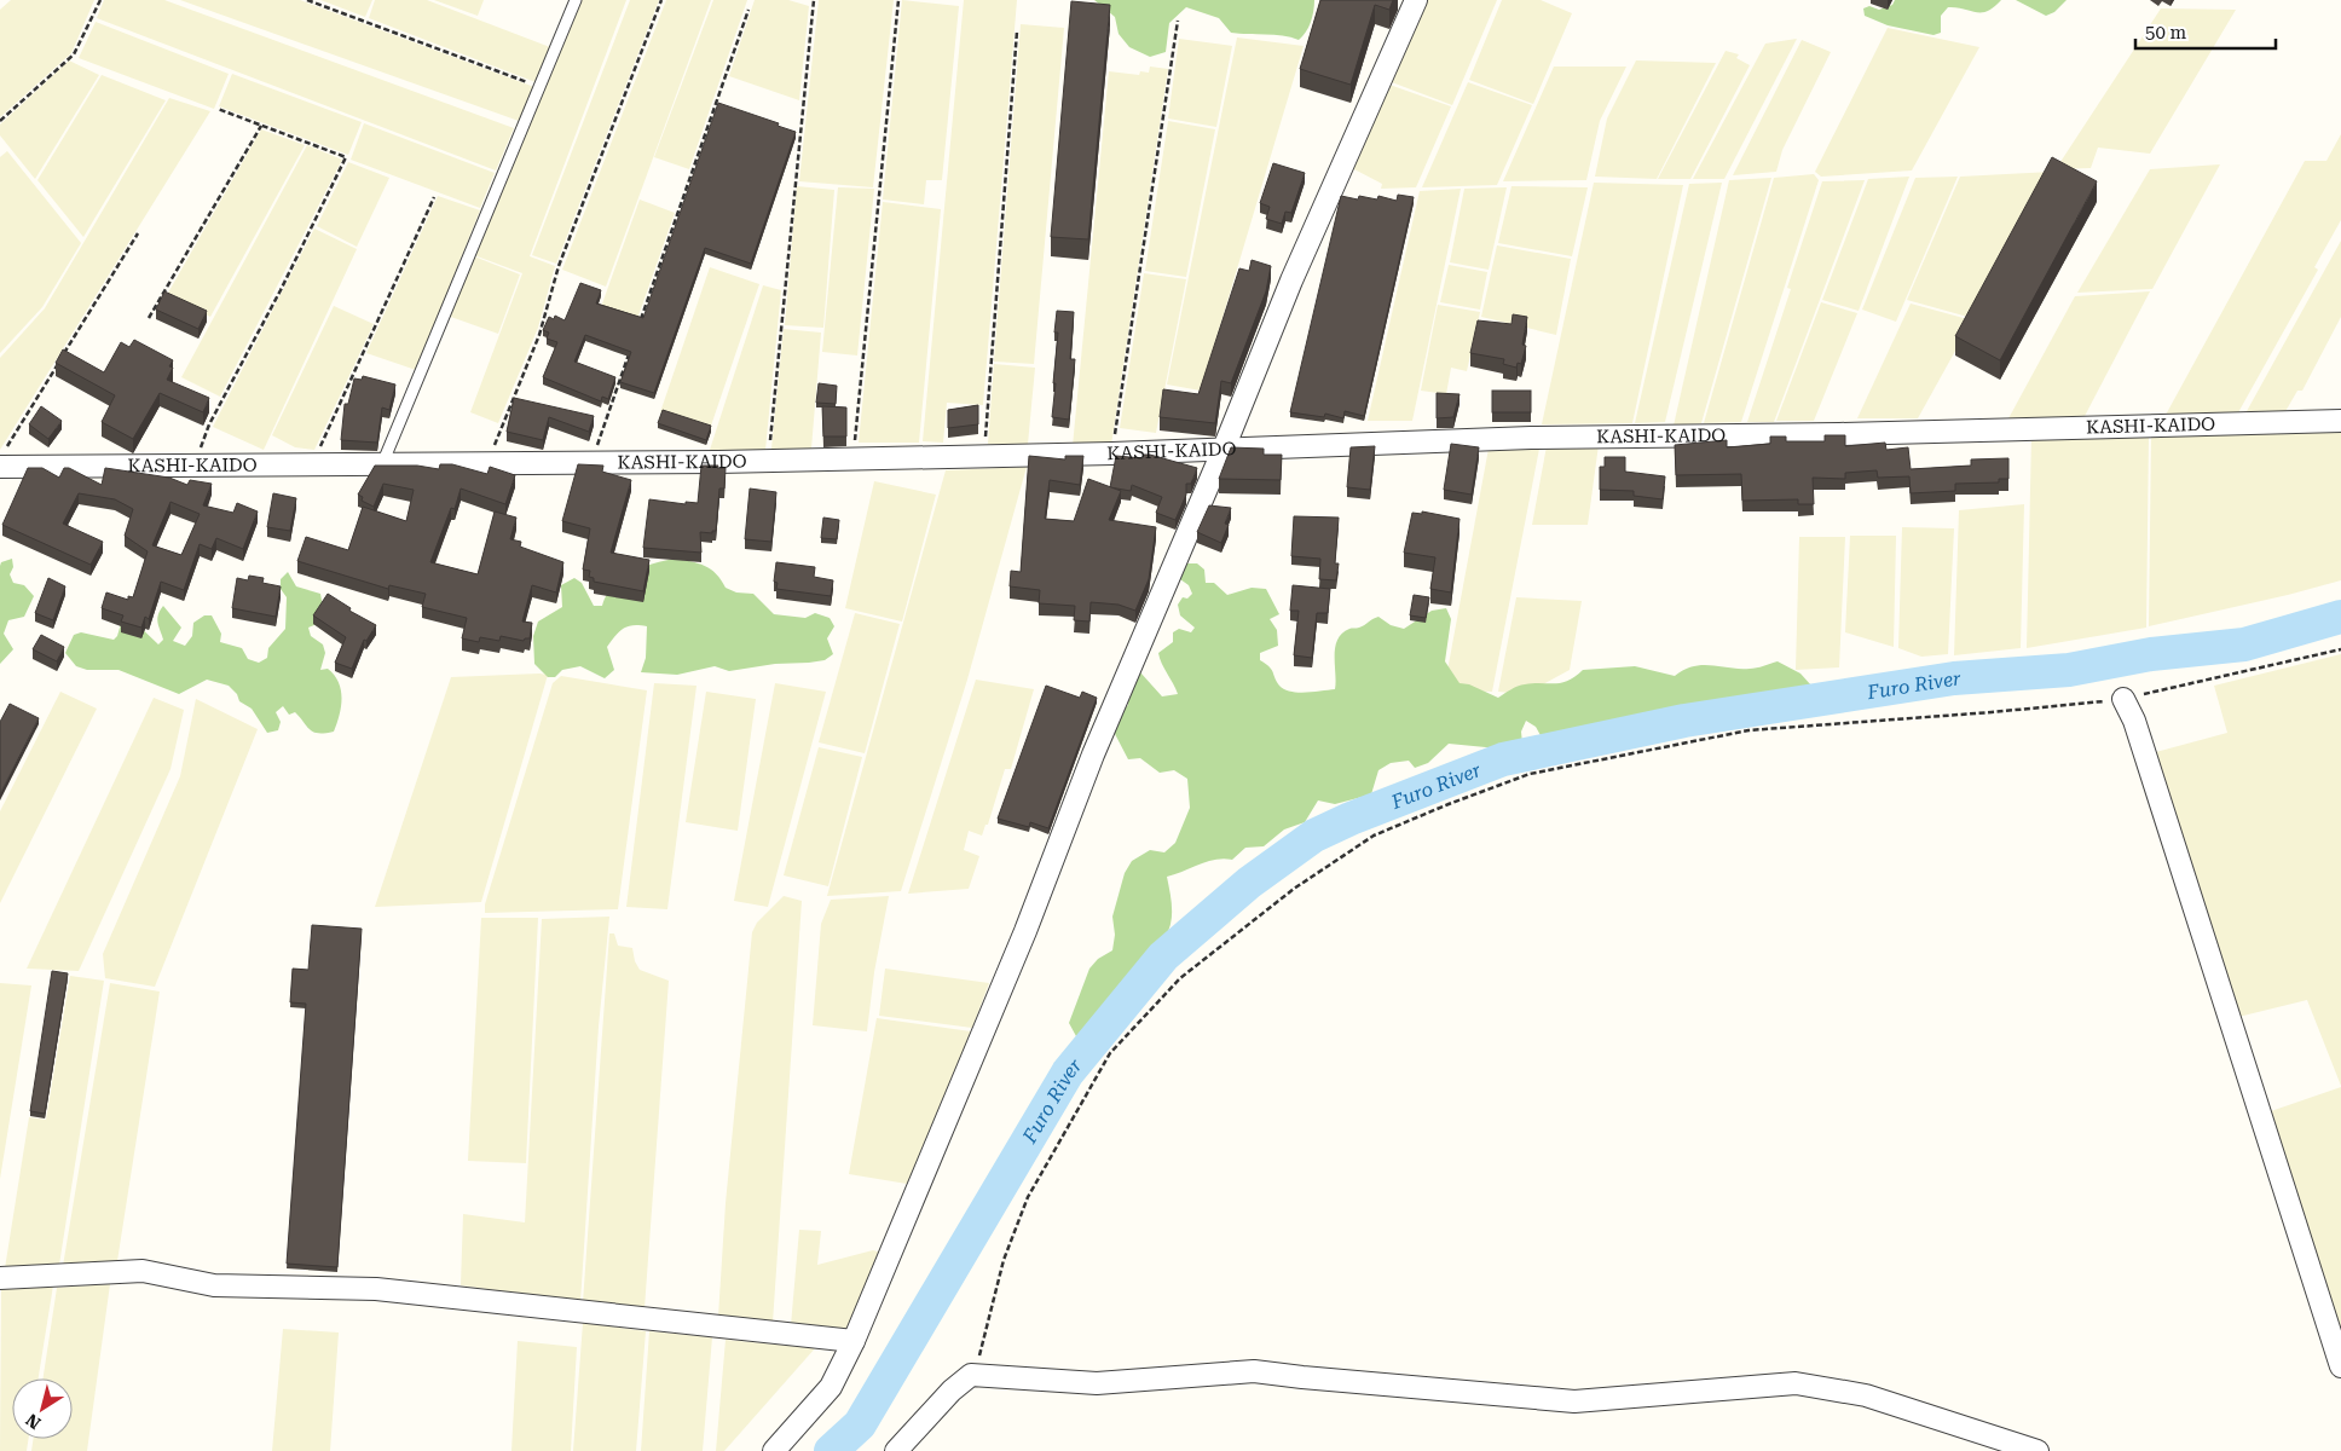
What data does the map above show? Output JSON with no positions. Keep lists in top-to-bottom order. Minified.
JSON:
{"streets":{"street":["KASHI-KAIDO"]},"water":["Furo River"],"scale_bar":"50 m","north":"bottom left"}
